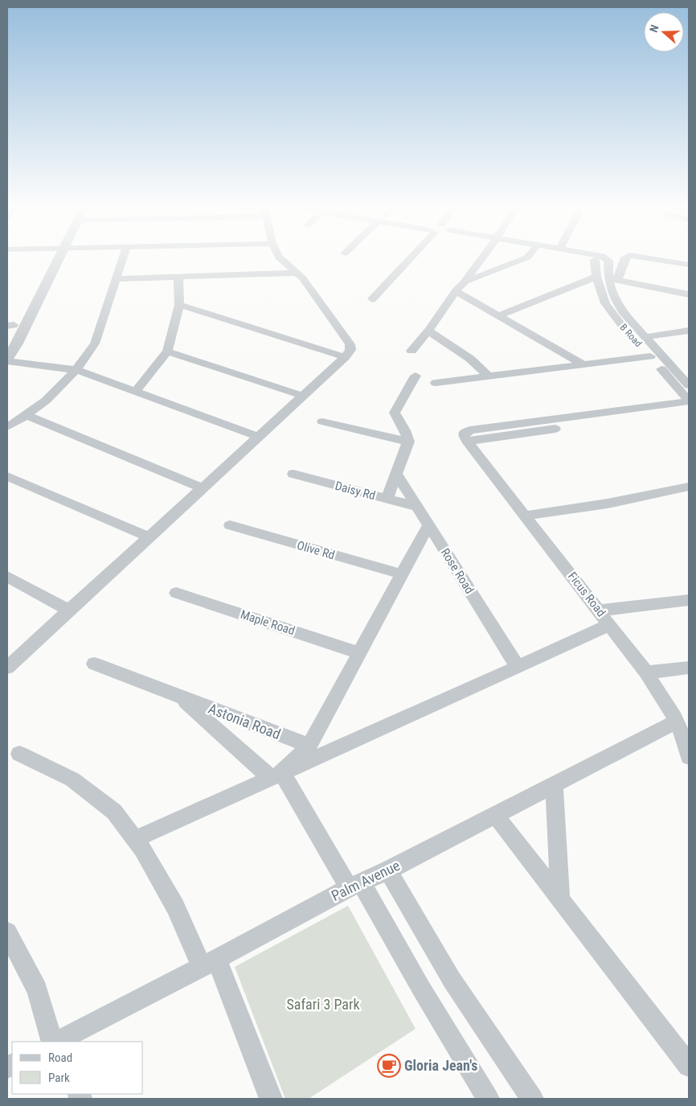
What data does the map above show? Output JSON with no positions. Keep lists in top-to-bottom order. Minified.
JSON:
{"streets":{"street":["B Road","Daisy Rd","Olive Rd","Rose Road","Ficus Road","Maple Road","Astonia Road","Palm Avenue"]},"crossings":[["Daisy Rd","Rose Road"],["Ficus Road","Palm Avenue"],["Astonia Road","Palm Avenue"]],"parks":["Safari 3 Park"],"places":{"cafe":["Gloria Jean's"]},"legend":["Road","Park"],"north":"left"}
